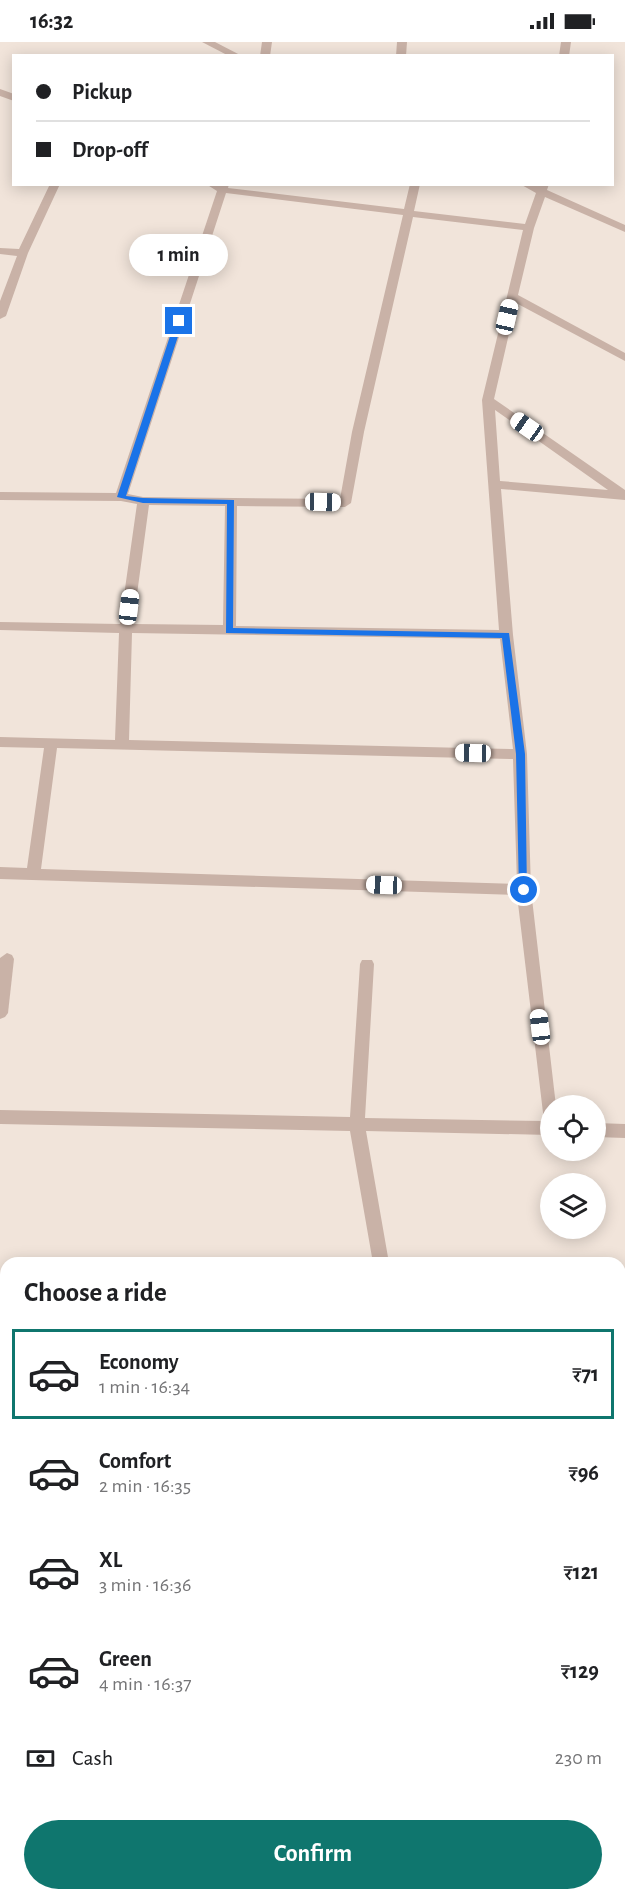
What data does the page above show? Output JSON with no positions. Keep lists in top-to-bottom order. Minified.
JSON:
{"page":{"status":"16:32","banner":["Pickup","Drop-off"],"bubble":"1 min","heading":"Choose a ride","list":[{"name":"Economy","note":"1 min · 16:34","value":"₹71"},{"name":"Comfort","note":"2 min · 16:35","value":"₹96"},{"name":"XL","note":"3 min · 16:36","value":"₹121"},{"name":"Green","note":"4 min · 16:37","value":"₹129"}],"pay":["Cash","230 m"],"buttons":"Confirm"}}
